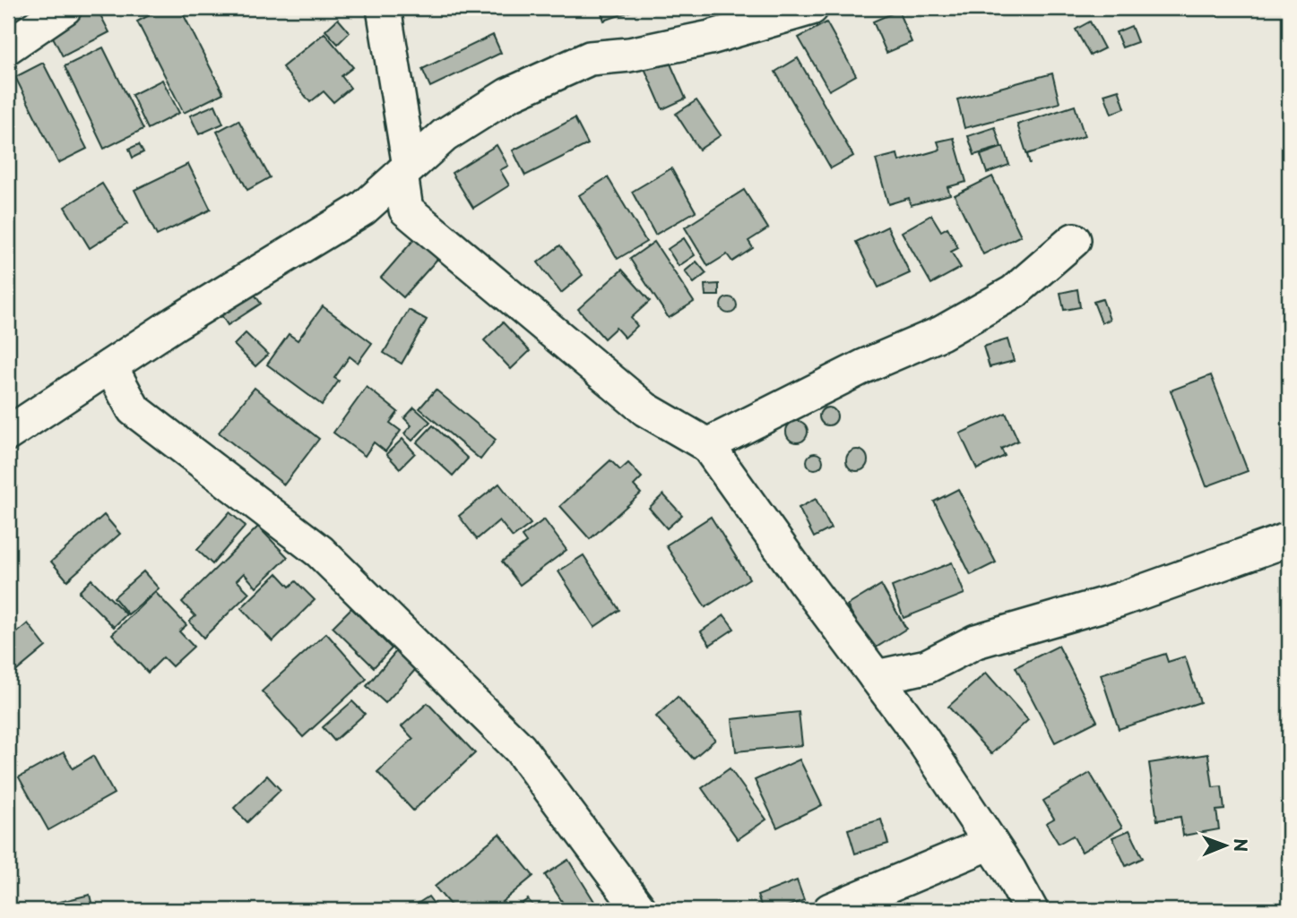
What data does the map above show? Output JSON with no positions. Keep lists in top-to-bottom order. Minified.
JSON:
{"north":"right"}
